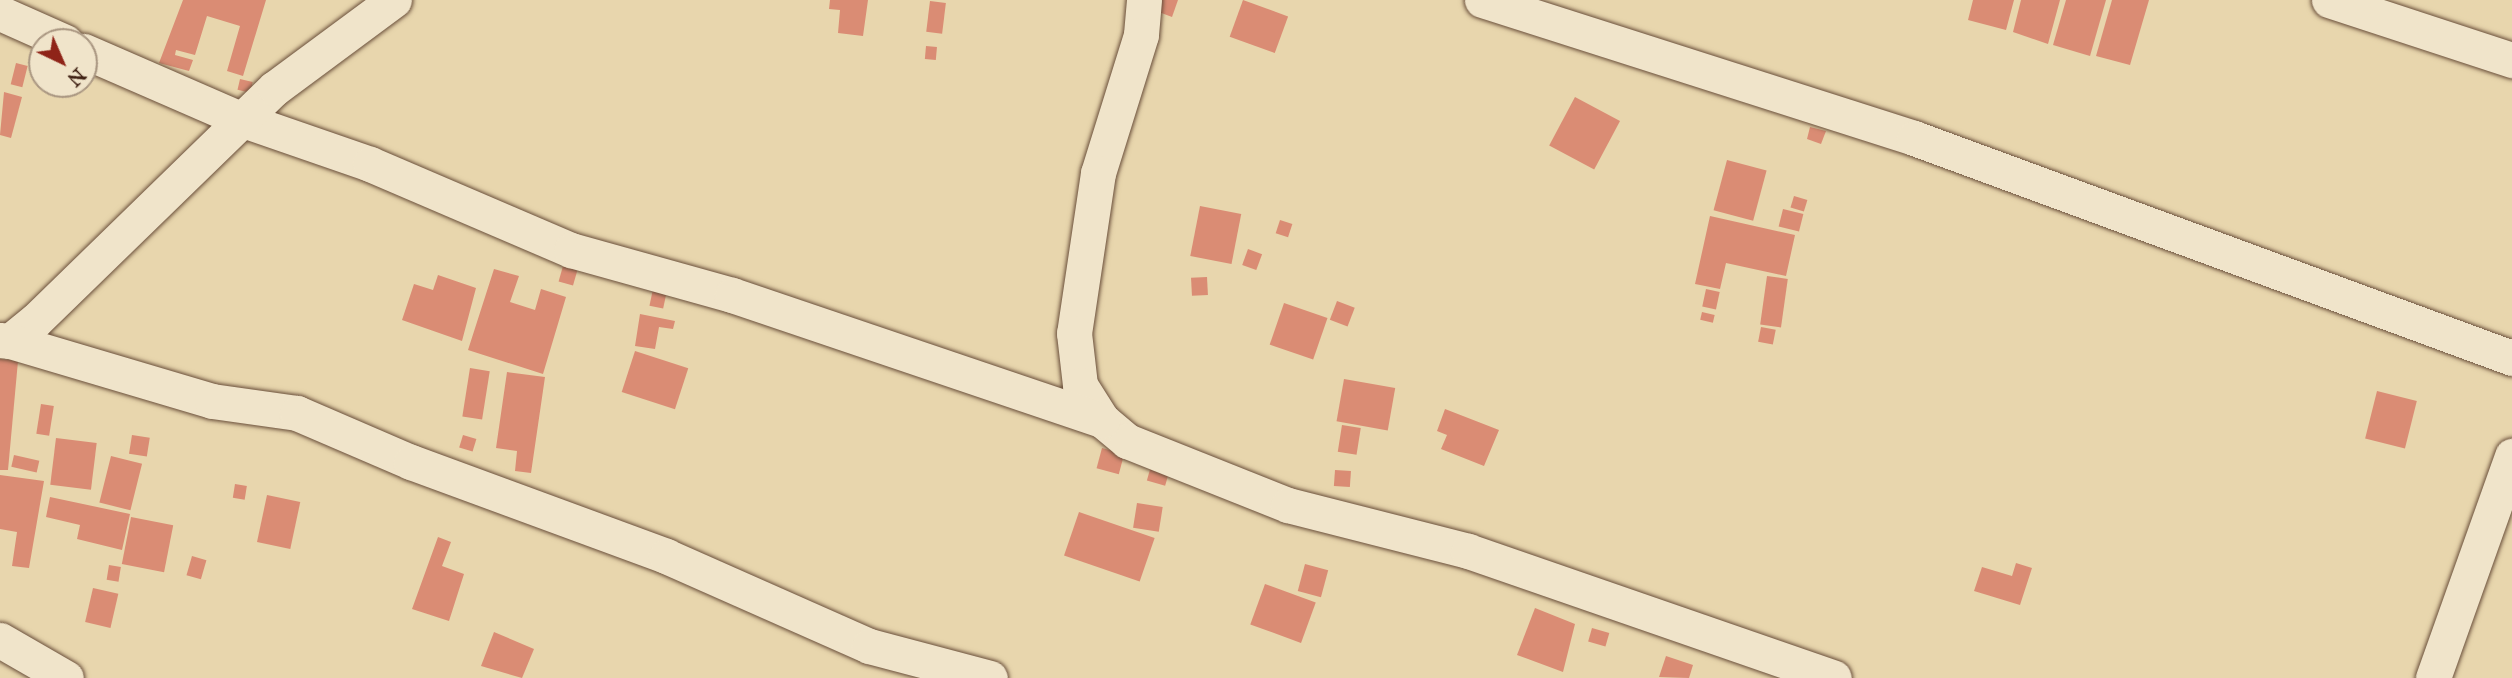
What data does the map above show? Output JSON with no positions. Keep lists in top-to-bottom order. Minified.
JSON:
{"north":"bottom right"}
